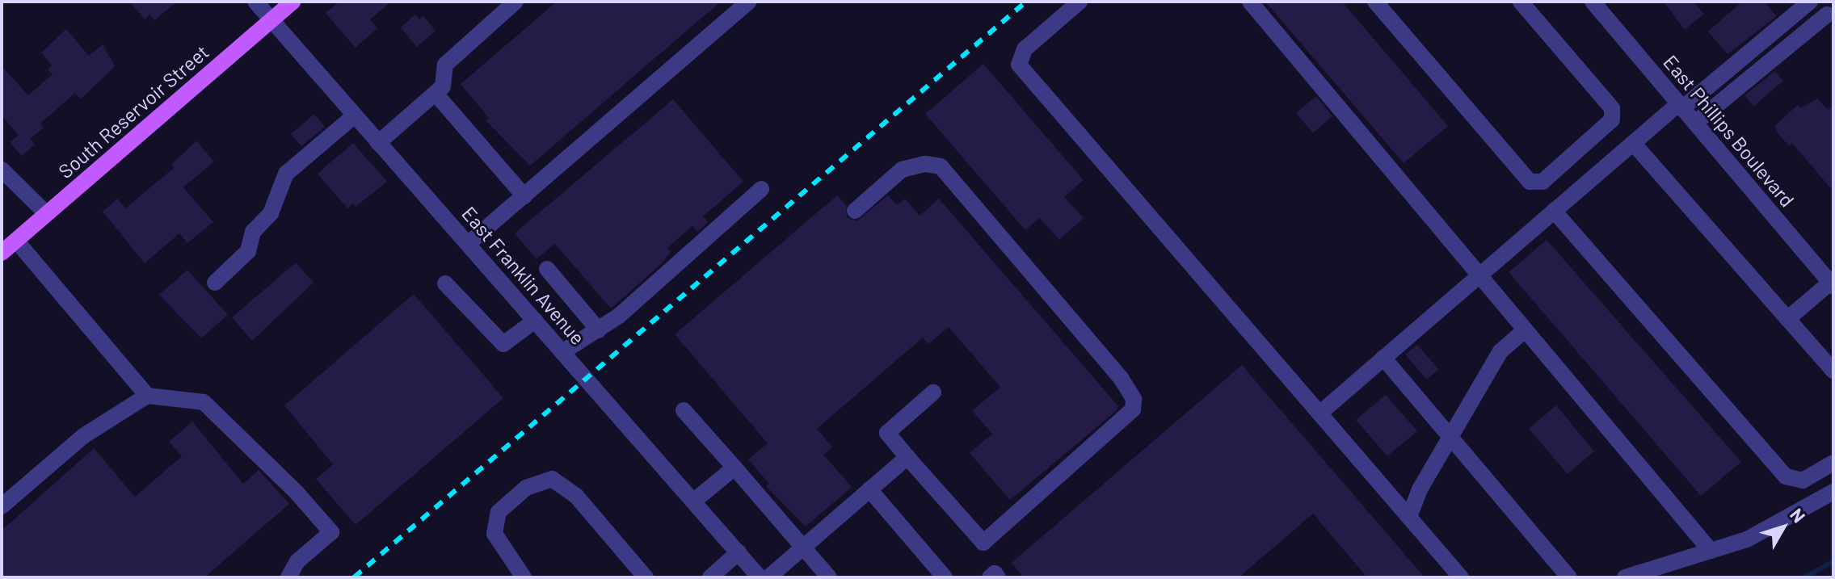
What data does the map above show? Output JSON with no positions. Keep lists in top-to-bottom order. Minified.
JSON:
{"streets":{"main road":["South Reservoir Street"],"street":["East Phillips Boulevard","East Franklin Avenue"]},"crossings":[["South Reservoir Street","East Franklin Avenue"]],"north":"top right"}
